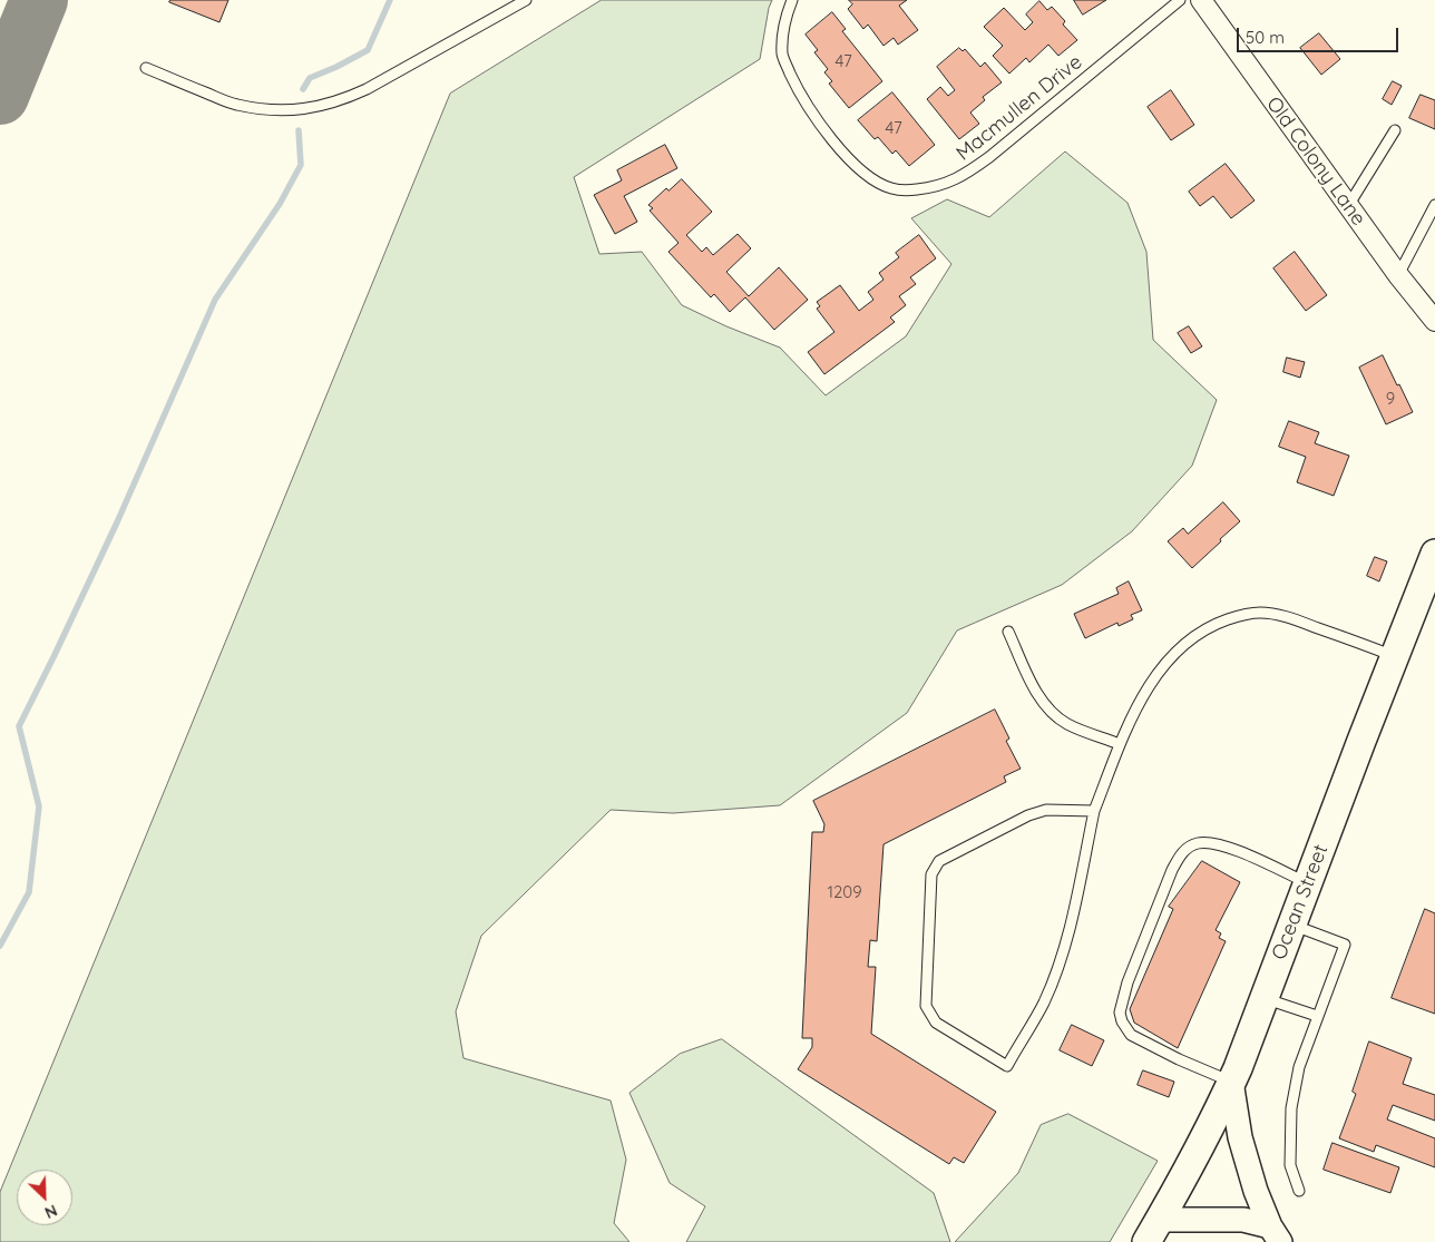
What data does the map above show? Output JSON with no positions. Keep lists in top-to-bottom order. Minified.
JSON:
{"streets":{"main road":["Ocean Street"],"street":["Old Colony Lane"],"lane":["Macmullen Drive"]},"house_numbers":["47","47","9","1209"],"scale_bar":"50 m","north":"bottom right"}
